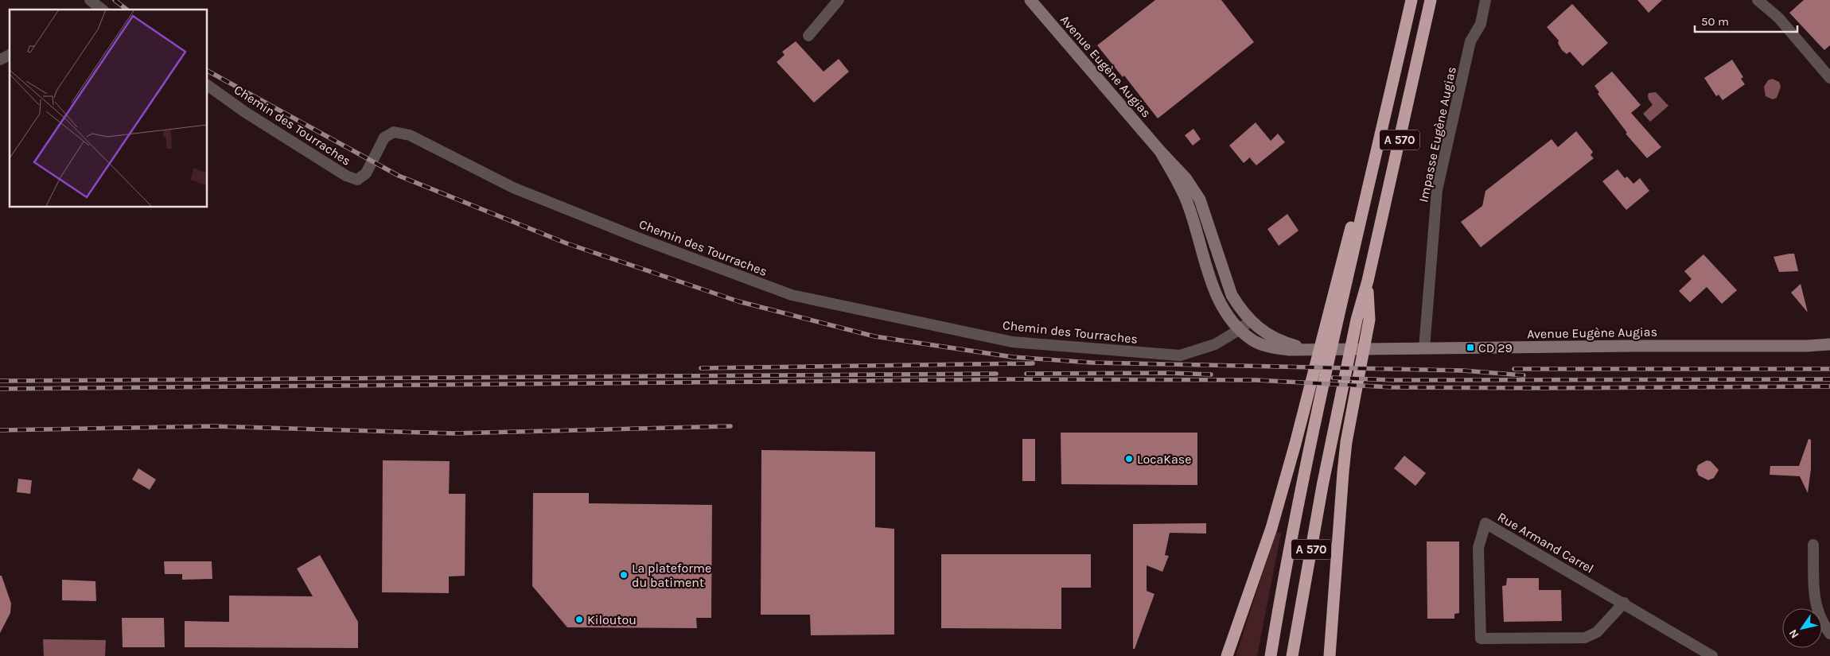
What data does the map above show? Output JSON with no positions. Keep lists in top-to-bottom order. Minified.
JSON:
{"streets":{"highway":["A 570"],"main road":["Avenue Eugène Augias"],"street":["Chemin des Tourraches","Impasse Eugène Augias","Rue Armand Carrel"]},"crossings":[["Avenue Eugène Augias","Chemin des Tourraches"],["Avenue Eugène Augias","Impasse Eugène Augias"]],"places":{"transit":["CD 29"],"other":["LocaKase","La plateforme du batiment","Kiloutou"]},"scale_bar":"50 m","north":"bottom left"}
